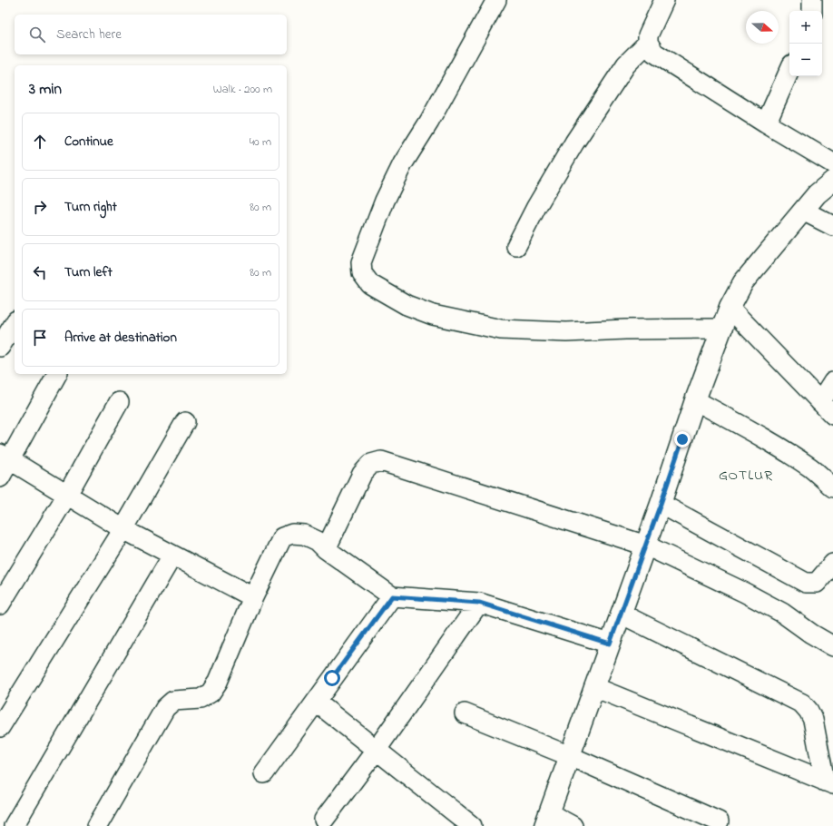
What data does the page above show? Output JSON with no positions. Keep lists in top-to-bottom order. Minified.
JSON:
{"districts":["GOTLUR"],"north":"right","page":{"map_buttons":["+","−"],"search":"Search here","heading":["3 min","Walk · 200 m"],"list":[["Continue","40 m"],["Turn right","80 m"],["Turn left","80 m"],"Arrive at destination"]}}
